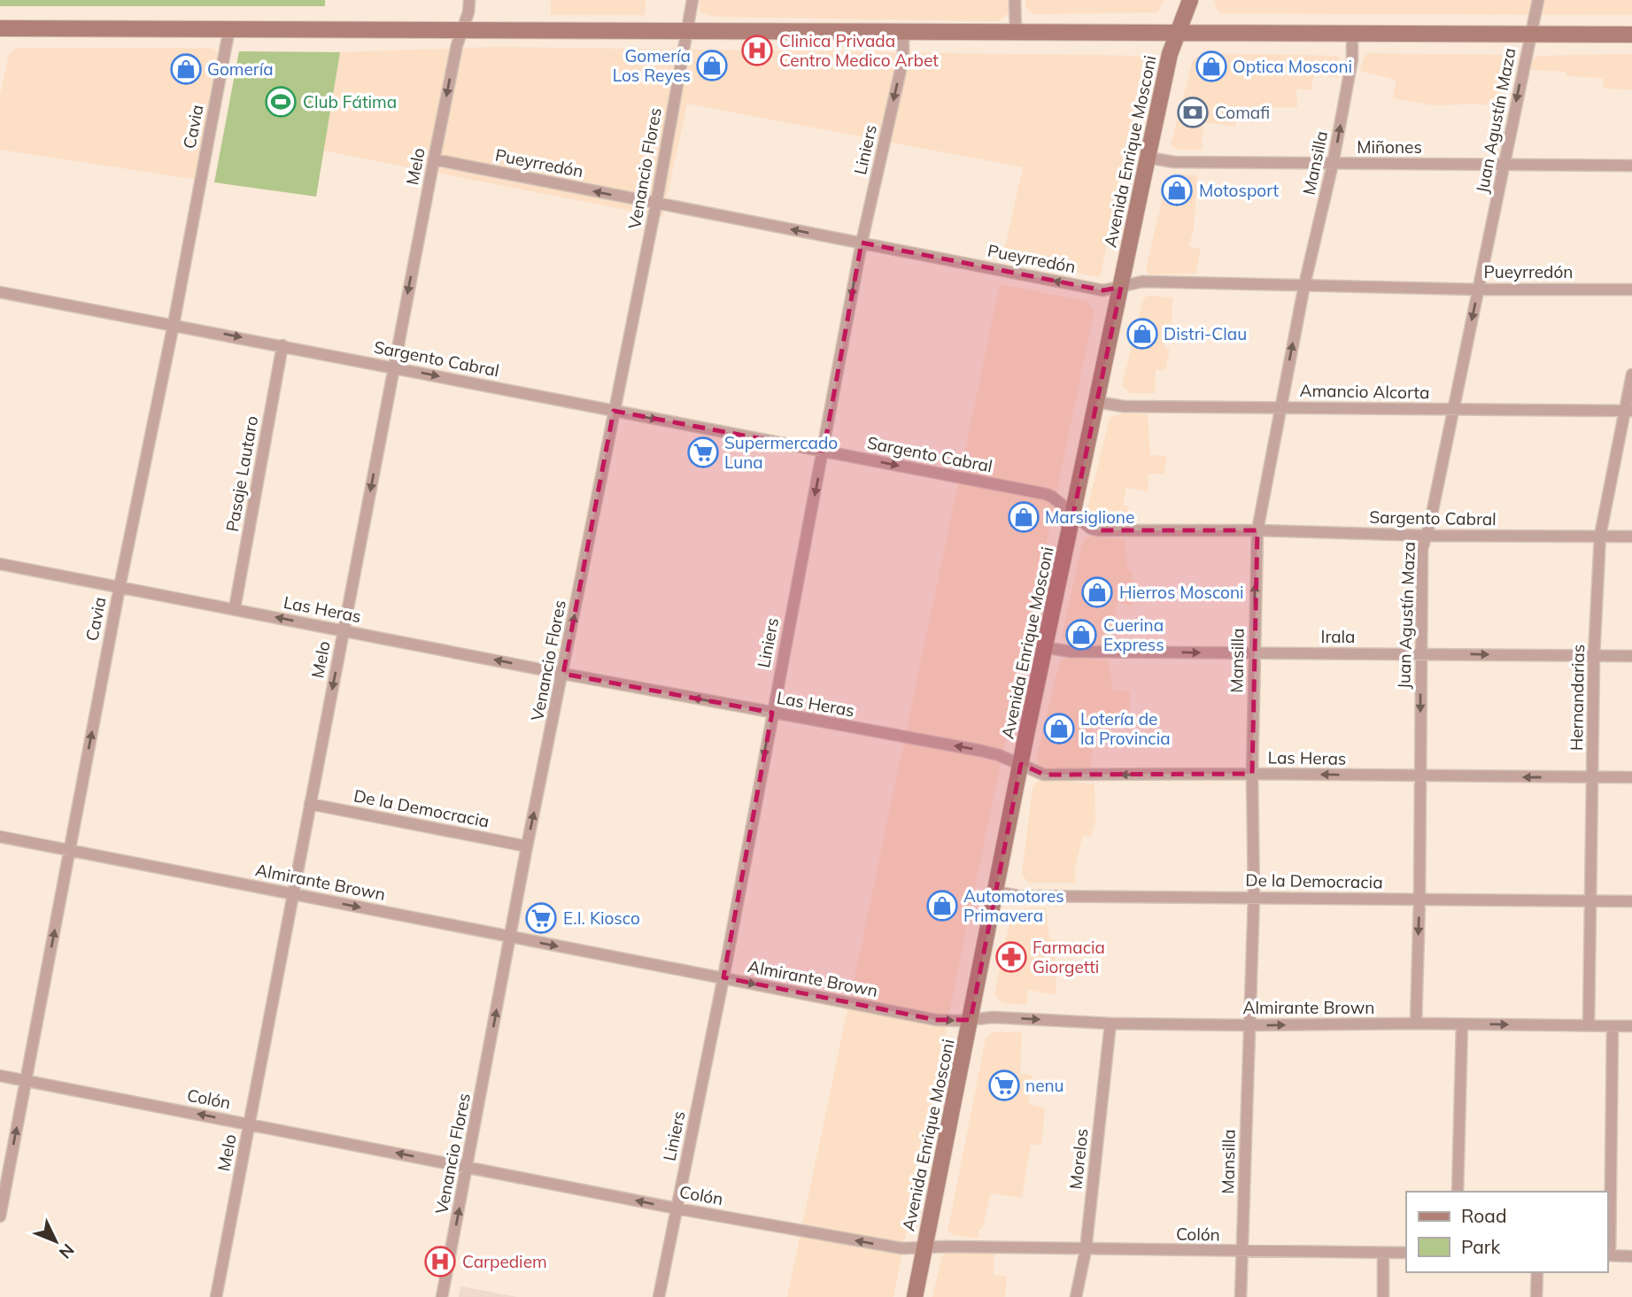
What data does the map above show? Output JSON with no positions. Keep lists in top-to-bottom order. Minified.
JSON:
{"streets":{"main road":["Avenida Enrique Mosconi"],"street":["Juan Agustín Maza","Cavia","Miñones","Liniers","Pueyrredón","Mansilla","Melo","Venancio Flores","Sargento Cabral","Amancio Alcorta","Pasaje Lautaro","Las Heras","Irala","Hernandarias","De la Democracia","Almirante Brown","Colón","Morelos"]},"crossings":[["Juan Agustín Maza","Miñones"],["Juan Agustín Maza","Pueyrredón"],["Juan Agustín Maza","Sargento Cabral"],["Juan Agustín Maza","Amancio Alcorta"],["Juan Agustín Maza","Las Heras"],["Juan Agustín Maza","Irala"],["Juan Agustín Maza","De la Democracia"],["Juan Agustín Maza","Almirante Brown"],["Cavia","Sargento Cabral"],["Cavia","Las Heras"],["Cavia","Almirante Brown"],["Cavia","Colón"],["Miñones","Avenida Enrique Mosconi"],["Miñones","Mansilla"],["Liniers","Pueyrredón"],["Liniers","Sargento Cabral"],["Liniers","Las Heras"],["Liniers","Almirante Brown"],["Liniers","Colón"],["Avenida Enrique Mosconi","Pueyrredón"],["Avenida Enrique Mosconi","Sargento Cabral"],["Avenida Enrique Mosconi","Amancio Alcorta"],["Avenida Enrique Mosconi","Las Heras"],["Avenida Enrique Mosconi","Irala"],["Avenida Enrique Mosconi","De la Democracia"],["Avenida Enrique Mosconi","Almirante Brown"],["Avenida Enrique Mosconi","Colón"],["Pueyrredón","Mansilla"],["Pueyrredón","Melo"],["Pueyrredón","Venancio Flores"],["Mansilla","Sargento Cabral"],["Mansilla","Amancio Alcorta"],["Mansilla","Las Heras"],["Mansilla","Irala"],["Mansilla","De la Democracia"],["Mansilla","Almirante Brown"],["Mansilla","Colón"],["Melo","Sargento Cabral"],["Melo","Las Heras"],["Melo","De la Democracia"],["Melo","Almirante Brown"],["Melo","Colón"],["Venancio Flores","Sargento Cabral"],["Venancio Flores","Las Heras"],["Venancio Flores","De la Democracia"],["Venancio Flores","Almirante Brown"],["Venancio Flores","Colón"],["Sargento Cabral","Pasaje Lautaro"],["Sargento Cabral","Hernandarias"],["Amancio Alcorta","Hernandarias"],["Pasaje Lautaro","Las Heras"],["Las Heras","Hernandarias"],["Irala","Hernandarias"],["Hernandarias","De la Democracia"],["Hernandarias","Almirante Brown"],["Almirante Brown","Morelos"],["Colón","Morelos"]],"one_way":["Juan Agustín Maza","Cavia","Liniers","Pueyrredón","Melo","Venancio Flores","Sargento Cabral","Las Heras","Irala","Almirante Brown","Colón"],"places":{"hospital":["Clinica Privada Centro Medico Arbet","Carpediem"],"shop":["Gomería Los Reyes","Optica Mosconi","Gomería","Motosport","Distri-Clau","Marsiglione","Hierros Mosconi","Cuerina Express","Lotería de la Provincia","Automotores Primavera"],"sports":["Club Fátima"],"bank":["Comafi"],"supermarket":["Supermercado Luna","E.I. Kiosco","nenu"],"pharmacy":["Farmacia Giorgetti"]},"legend":["Road","Park"],"north":"bottom right"}
